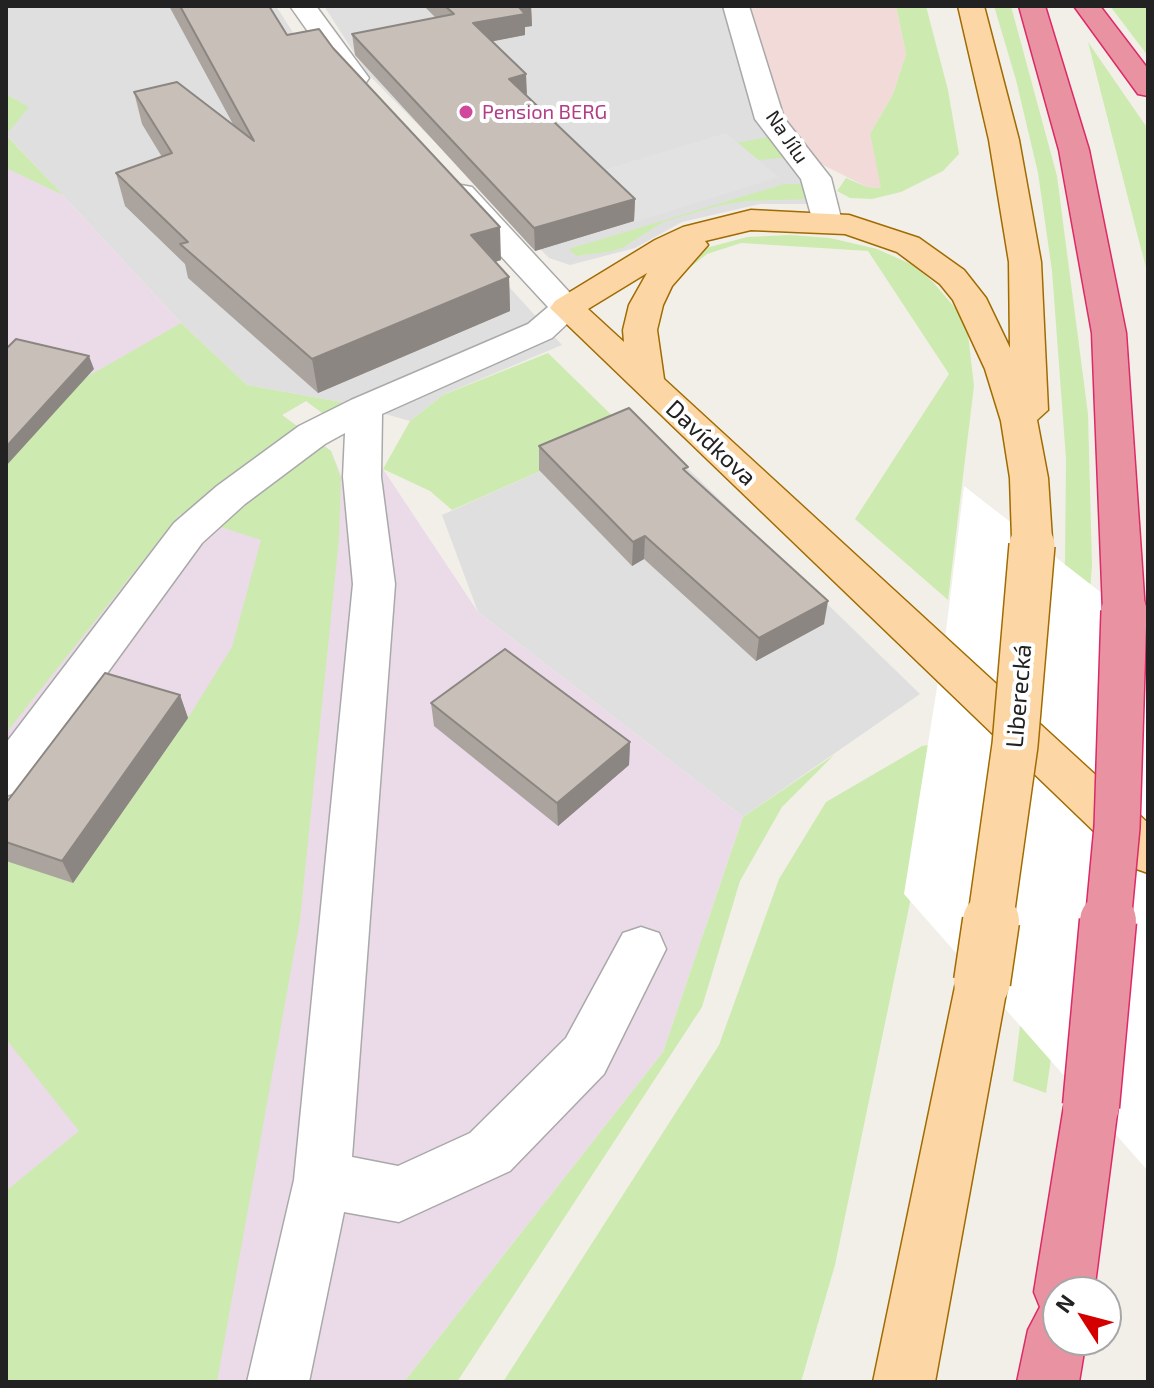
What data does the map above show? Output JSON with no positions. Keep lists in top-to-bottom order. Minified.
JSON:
{"streets":{"main road":["Davídkova","Liberecká"],"street":["Na Jílu"]},"places":["Pension BERG"],"north":"top left"}
